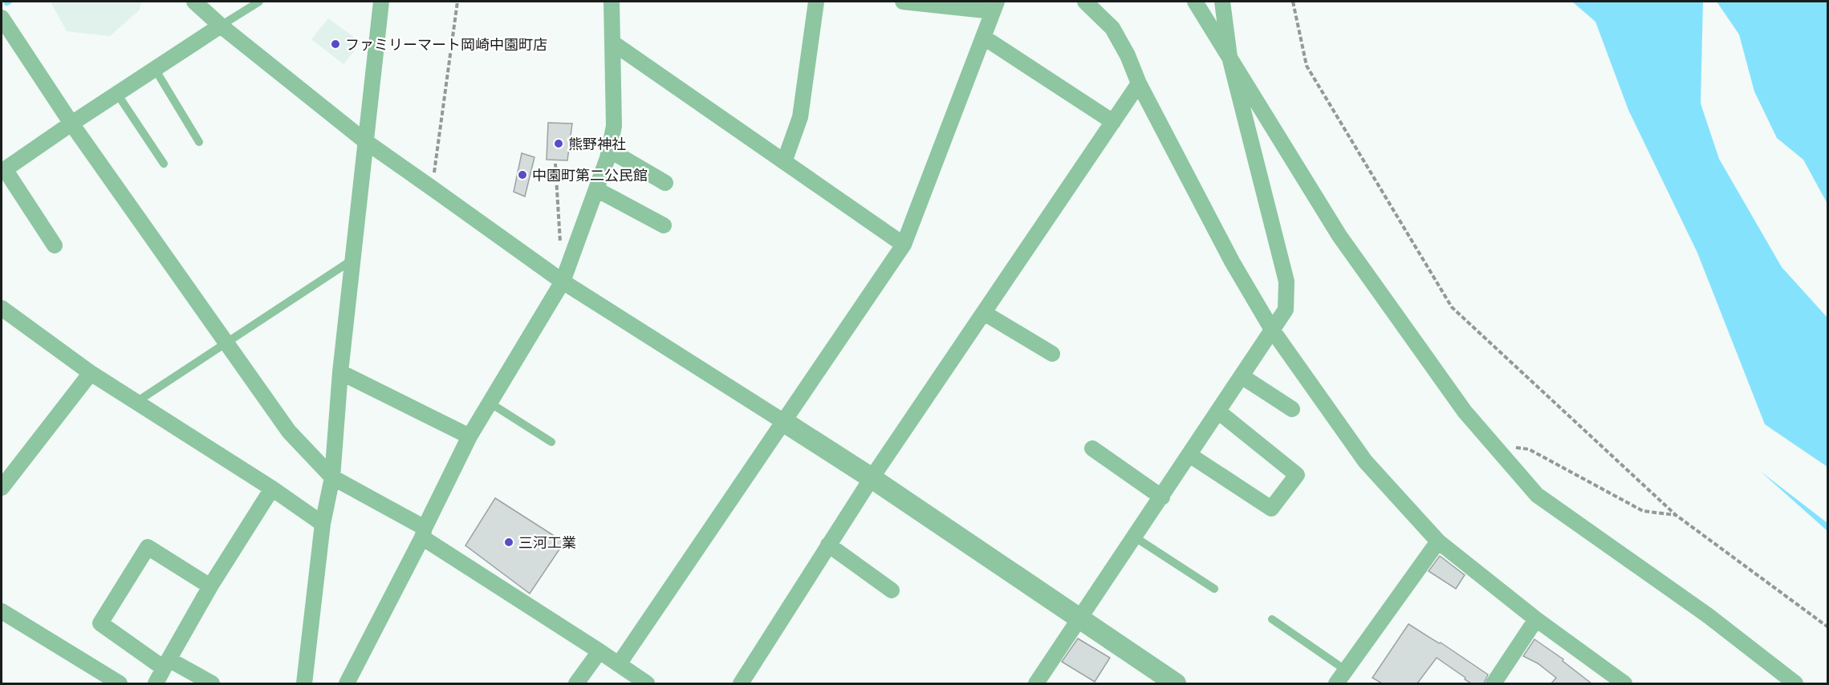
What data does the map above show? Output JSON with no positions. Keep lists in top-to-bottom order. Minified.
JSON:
{"places":["ファミリーマート岡崎中園町店","熊野神社","中園町第二公民館","三河工業"]}
